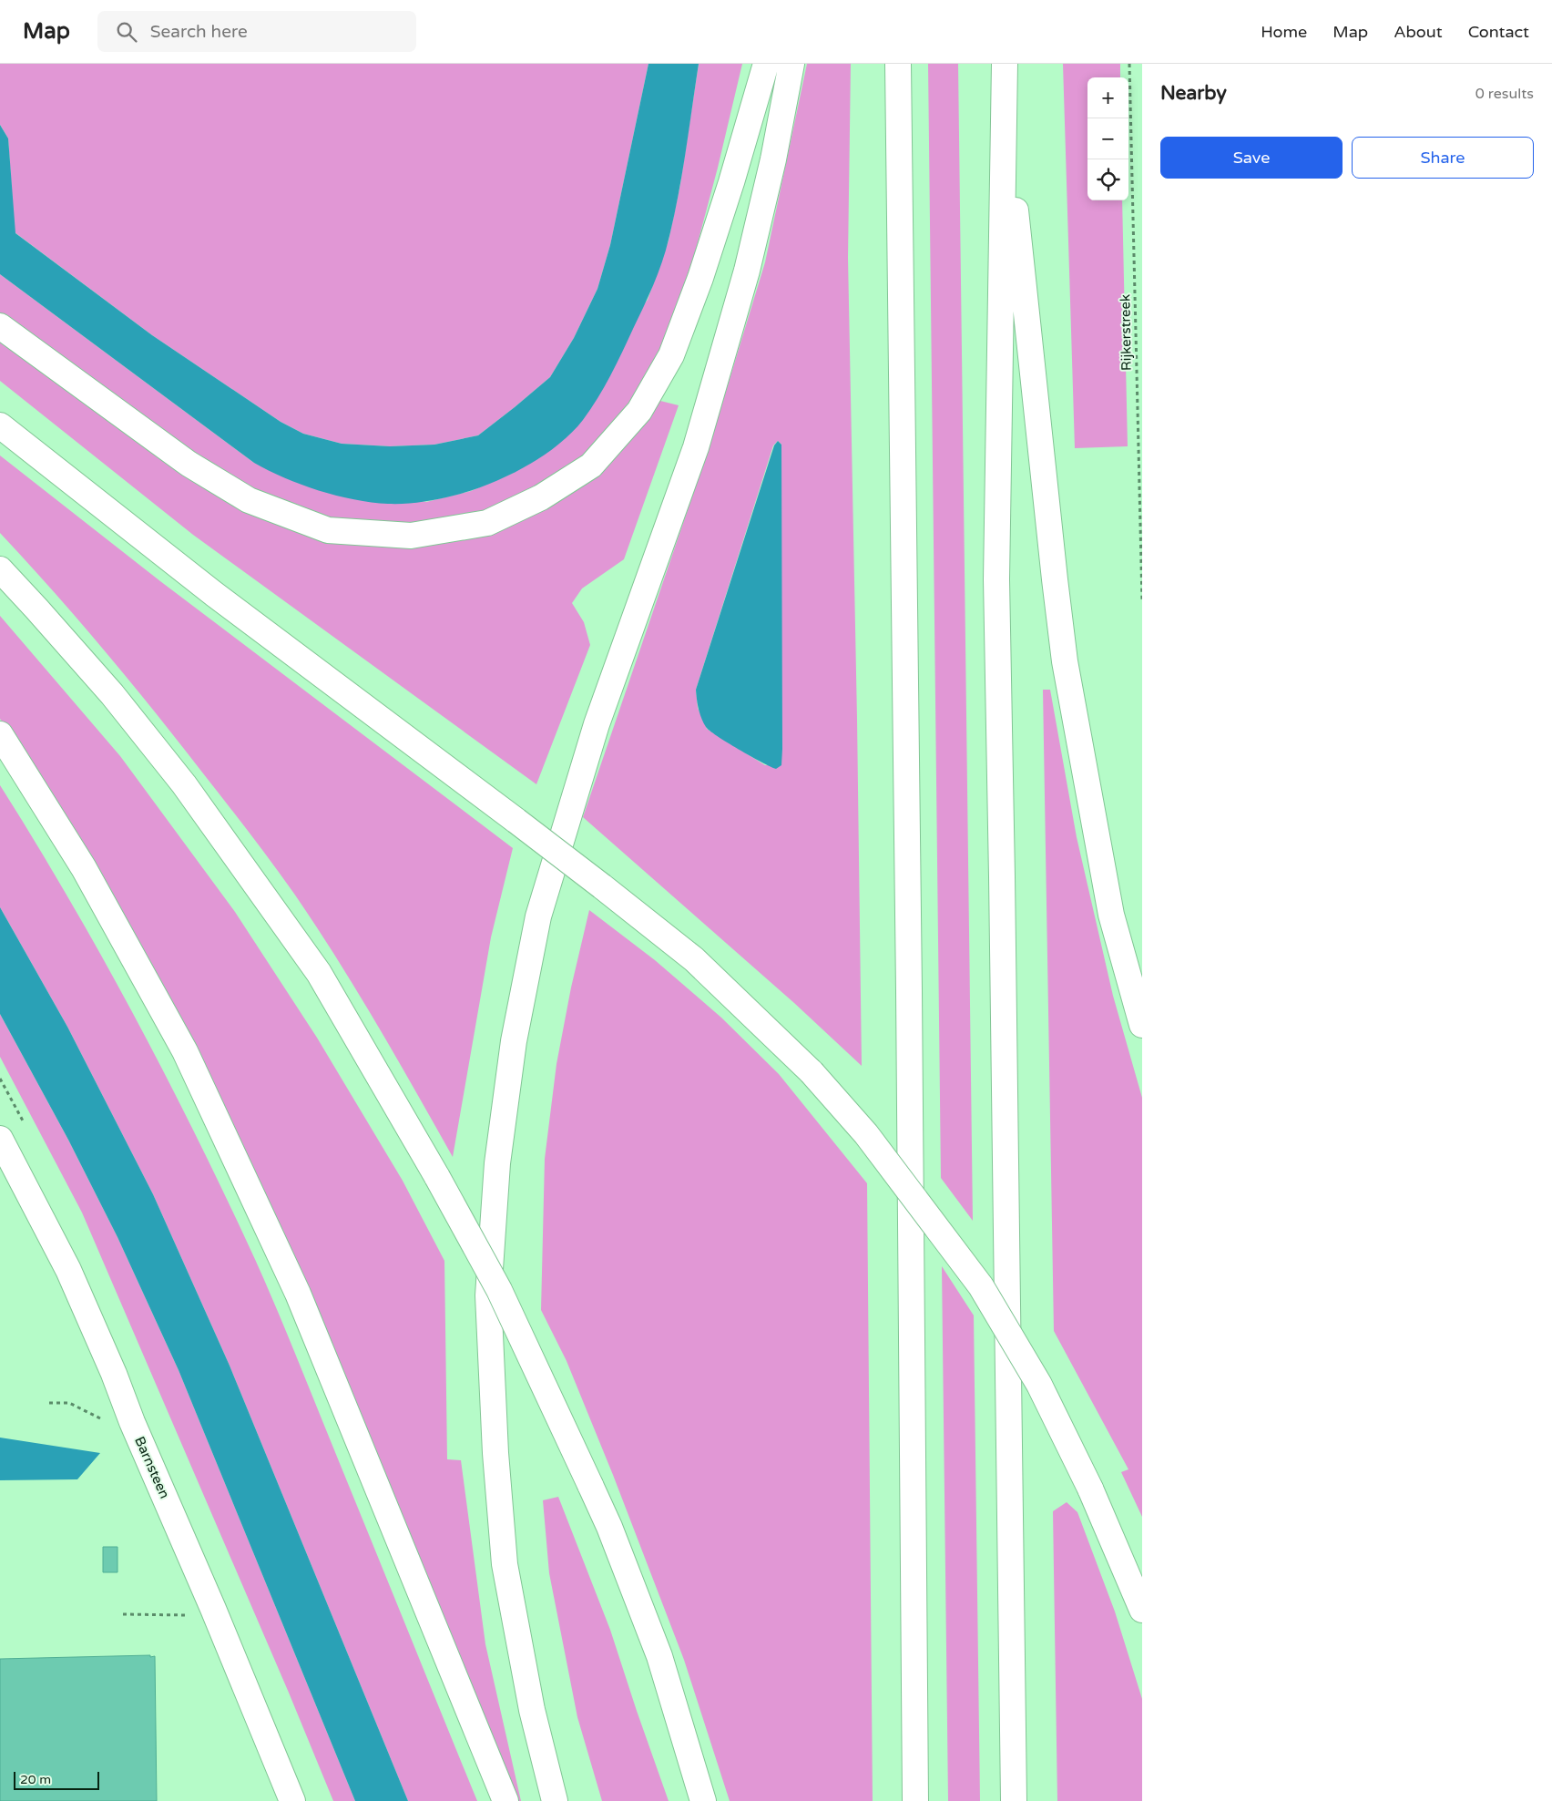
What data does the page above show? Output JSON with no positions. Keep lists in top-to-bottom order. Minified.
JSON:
{"streets":{"main road":["Barnsteen"],"path":["Rijkerstreek"]},"scale_bar":"20 m","page":{"header":"Map","search":"Search here","nav":["Home","Map","About","Contact"],"heading":["Nearby","0 results"],"map_buttons":["+","−"],"buttons":["Save","Share"],"scale":"20 m"}}
